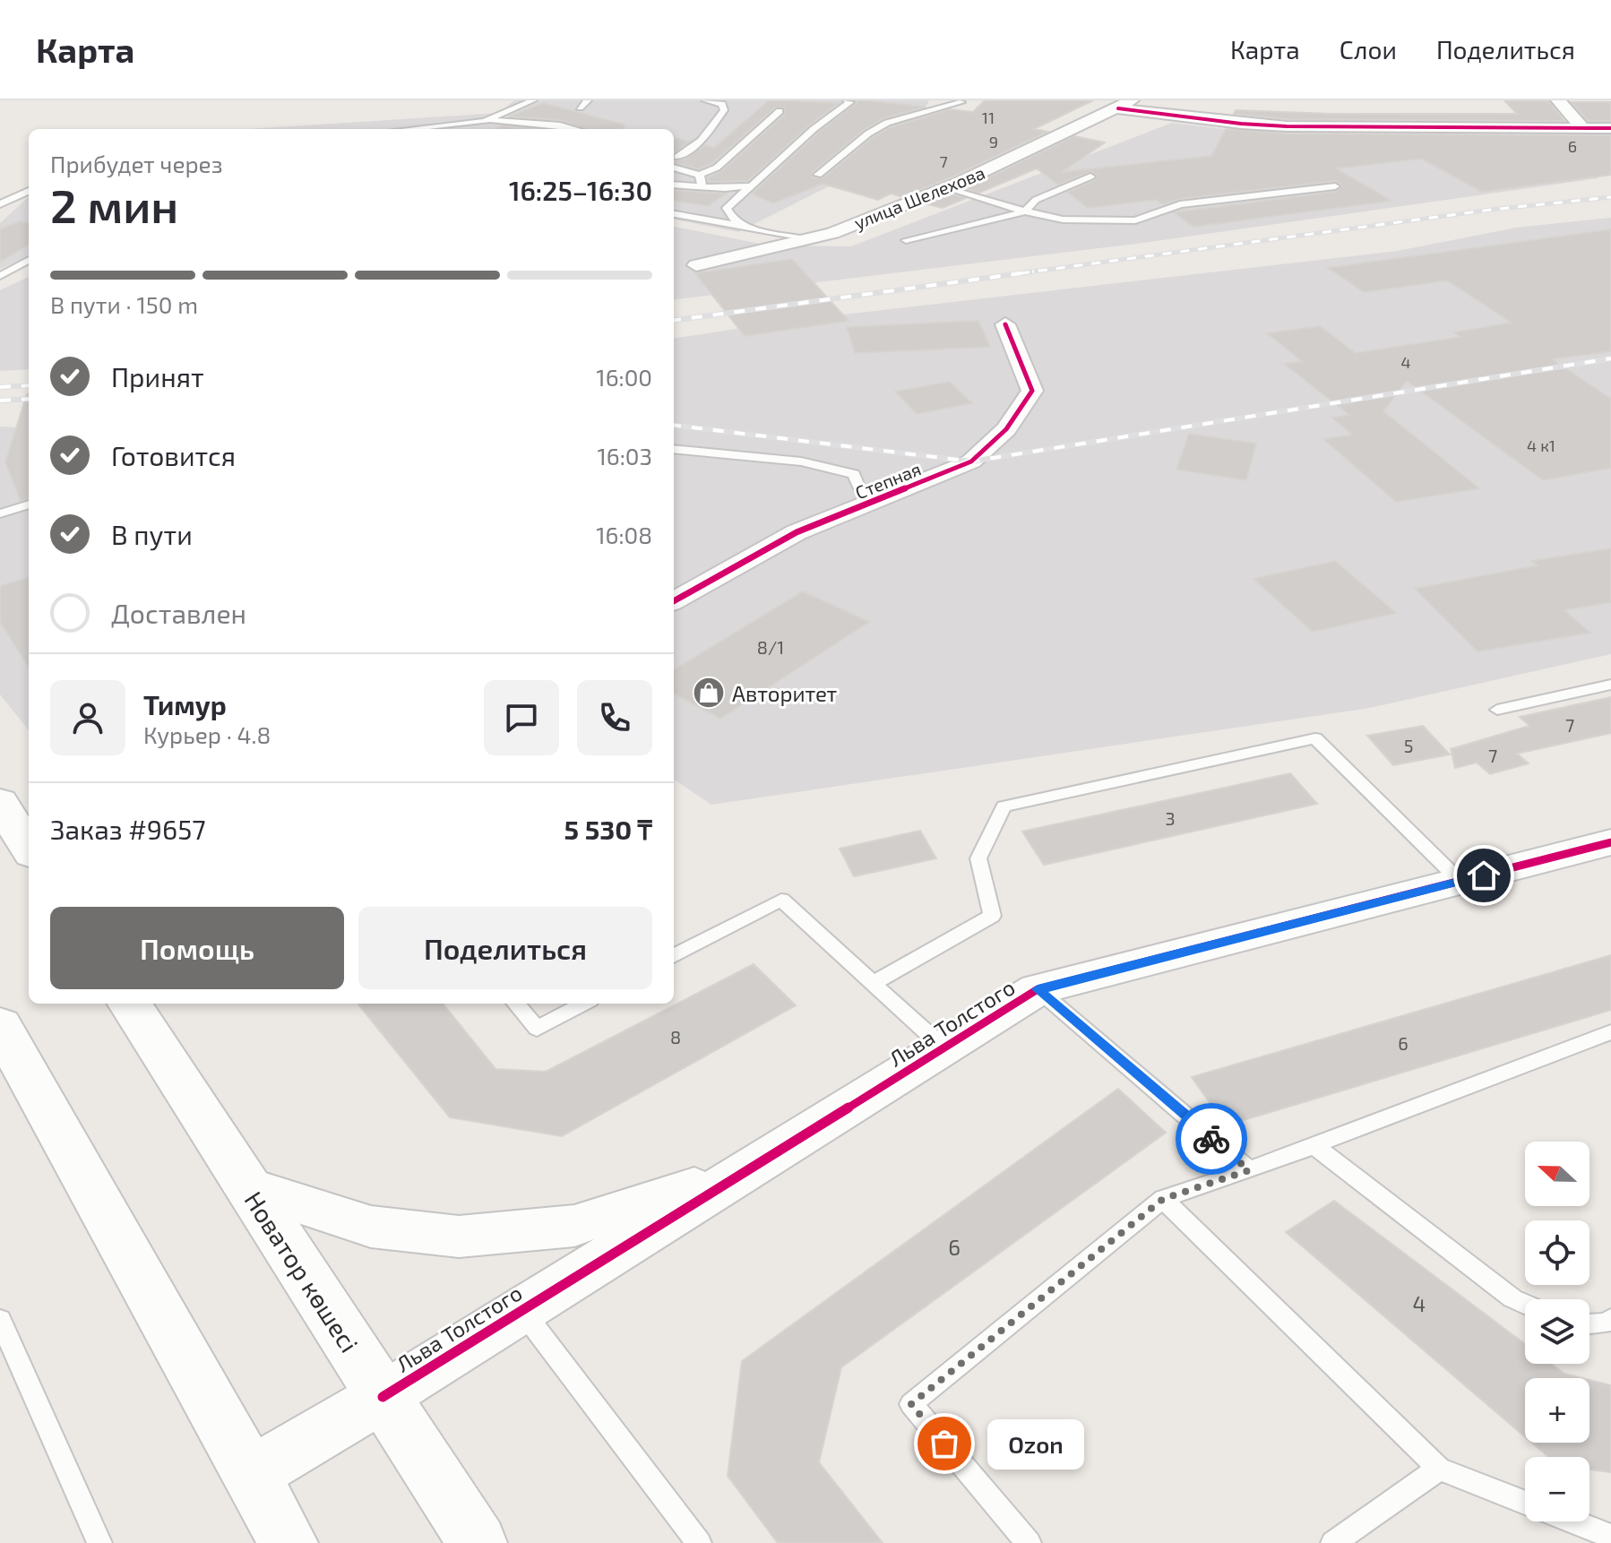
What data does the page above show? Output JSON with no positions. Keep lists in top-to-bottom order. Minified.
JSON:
{"streets":{"main road":["Льва Толстого","Новатор көшесі"],"street":["улица Шелехова","Степная"]},"crossings":[["Льва Толстого","Новатор көшесі"]],"places":{"shop":["Авторитет"],"other":["Ozon"]},"house_numbers":["11","9","6","7","4","4 к1","8/1","7","5","7","3","8","6","6","4"],"north":"left","page":{"header":"Карта","nav":["Карта","Слои","Поделиться"],"heading":["2 мин","Прибудет через","16:25–16:30"],"panel":["Тимур","Курьер · 4.8","Заказ #9657","5 530 ₸"],"bar":"В пути · 150 m","list":[["Принят","16:00"],["Готовится","16:03"],["В пути","16:08"],"Доставлен"],"buttons":["Помощь","Поделиться"],"map_buttons":["+","−"],"bubble":"Ozon"}}
